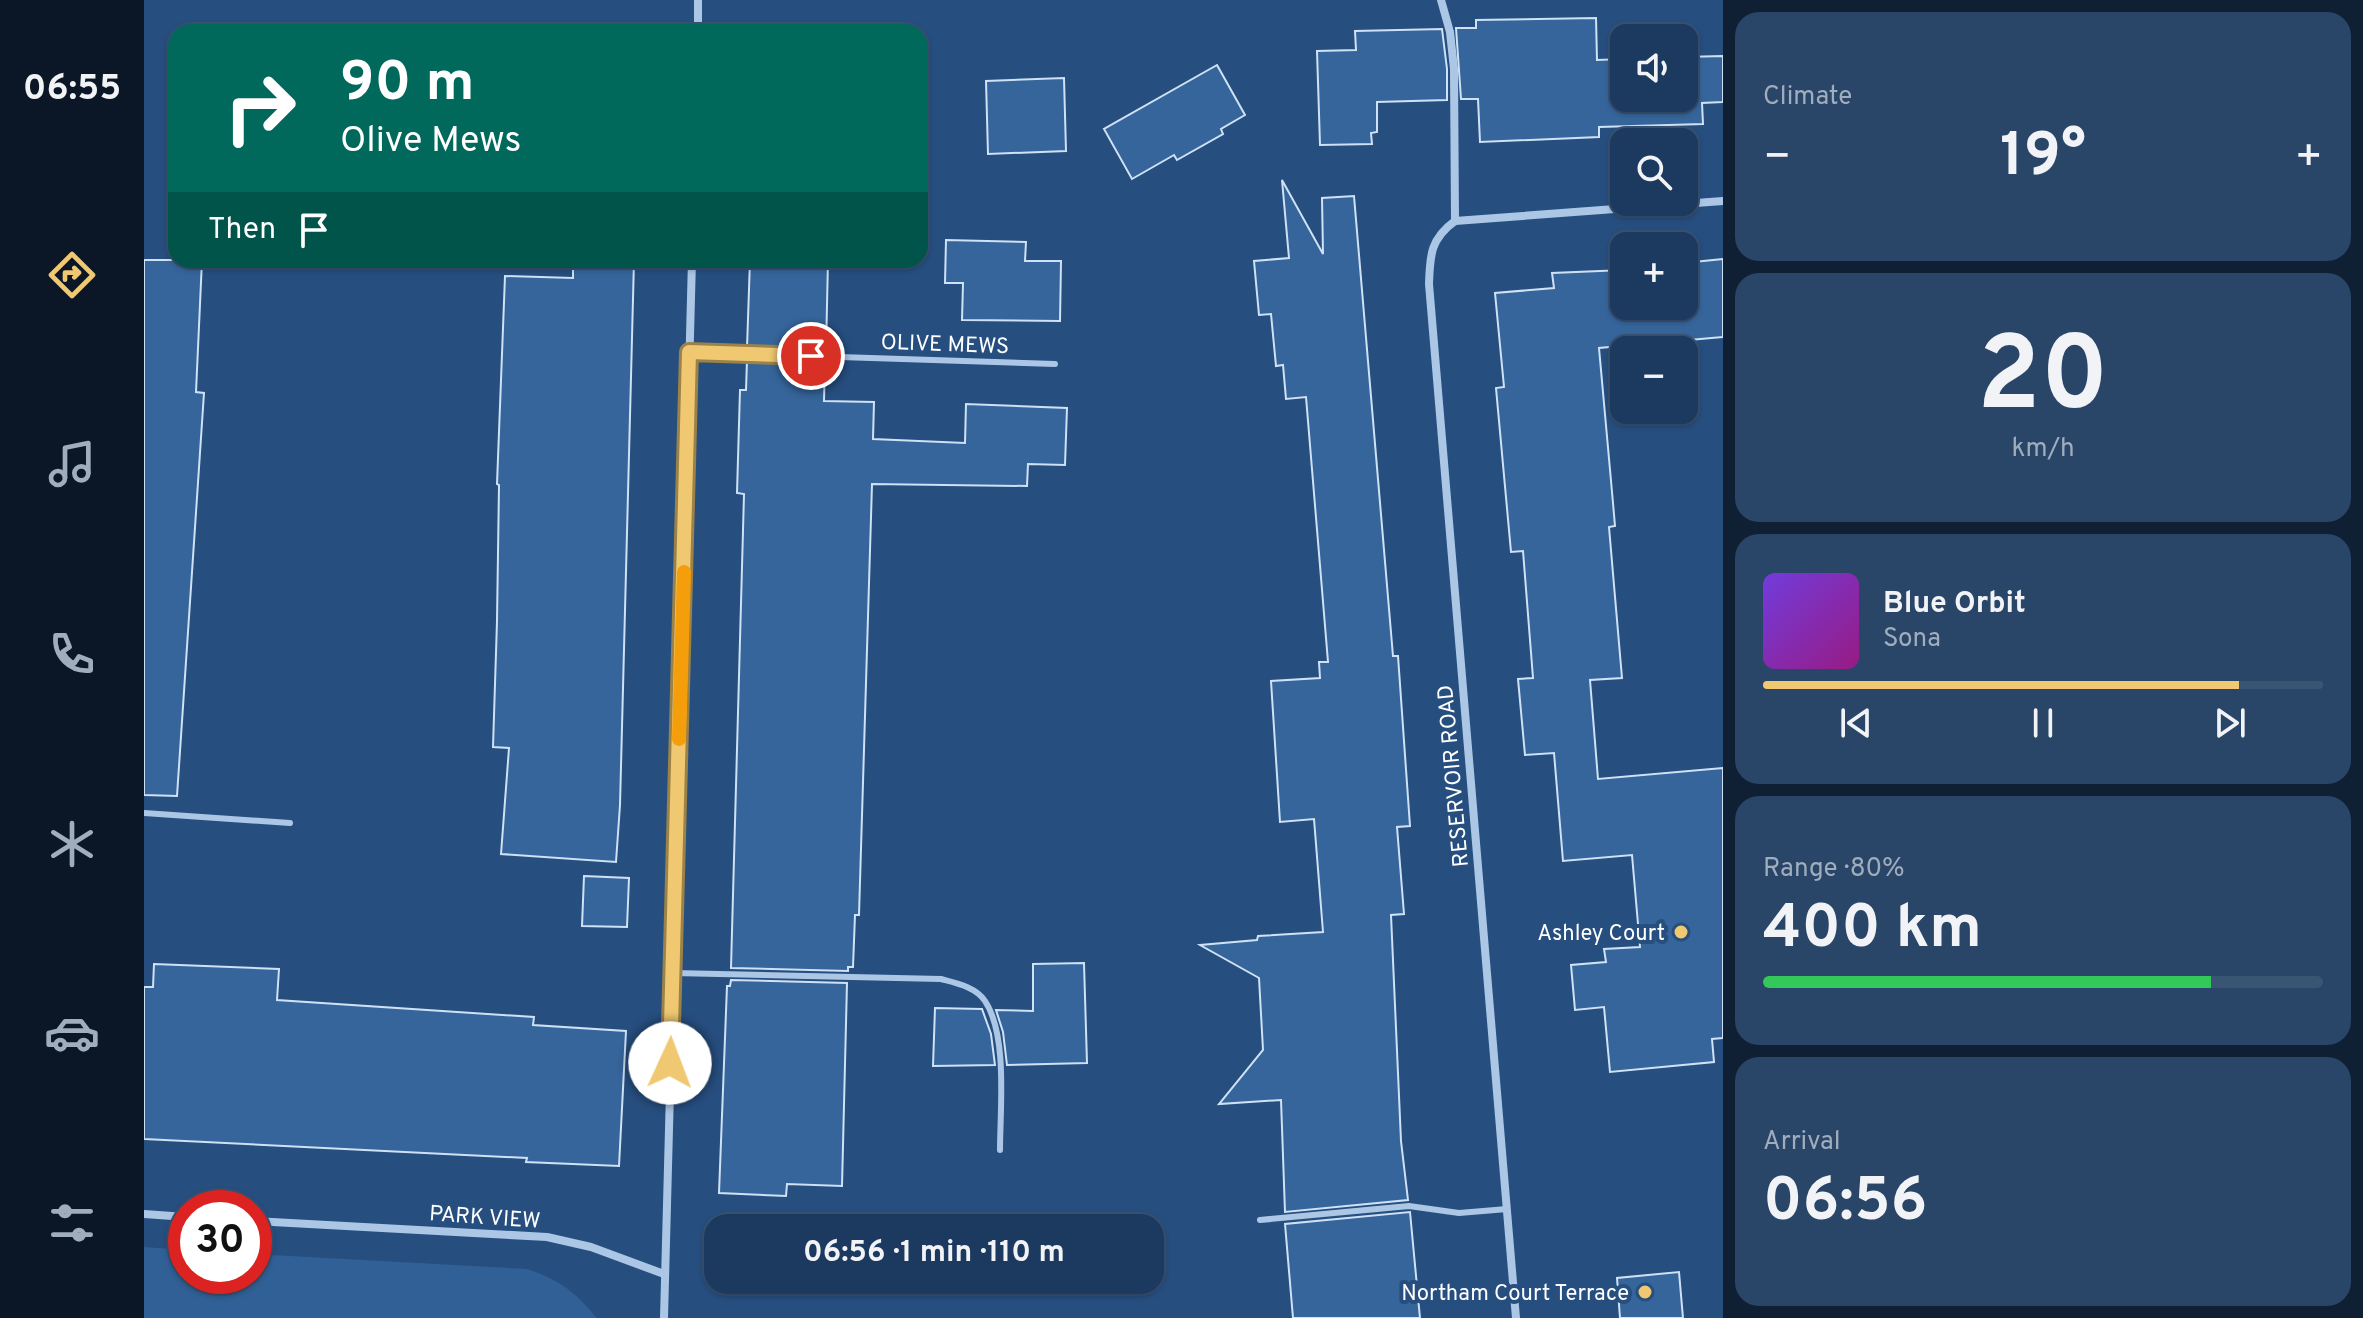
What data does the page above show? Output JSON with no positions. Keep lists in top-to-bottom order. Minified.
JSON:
{"streets":{"street":["RESERVOIR ROAD","PARK VIEW"],"lane":["OLIVE MEWS"]},"places":["Ashley Court","Northam Court Terrace"],"page":{"tabs":"06:55","tile":["Climate",["20","km/h"],["Range · 80%","400 km"],["Arrival","06:56"]],"map_buttons":["+","−"],"turn":["90 m","Olive Mews"],"heat":["−","19°","+"],"then":"Then","song":["Blue Orbit","Sona"],"limit":"30","trip":"06:56 · 1 min · 110 m"}}
